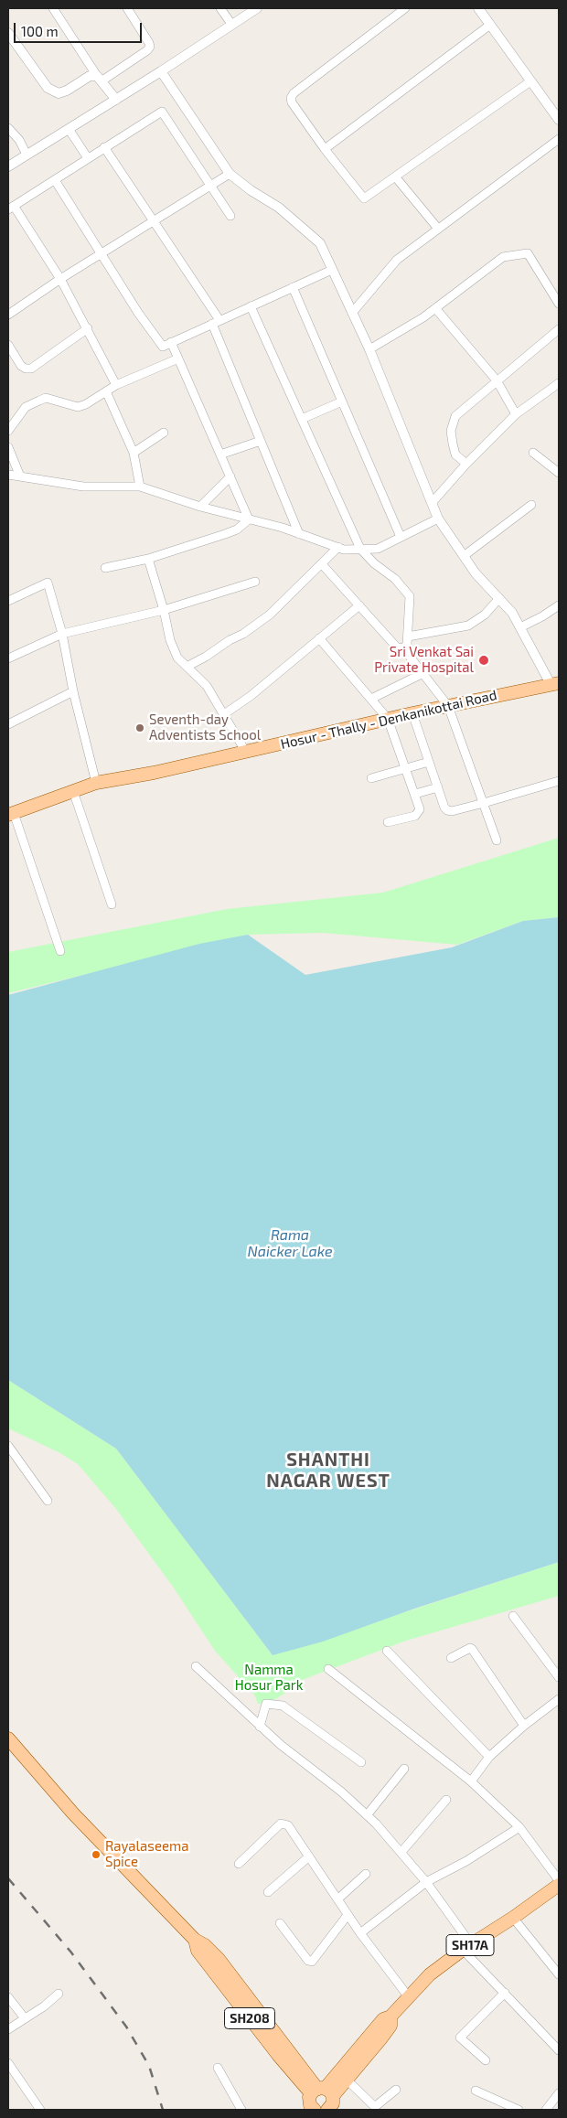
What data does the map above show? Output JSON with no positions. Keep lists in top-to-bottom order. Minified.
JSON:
{"streets":{"main road":["Hosur - Thally - Denkanikottai Road","SH17A","SH208"]},"crossings":[["SH17A","SH208"]],"districts":["SHANTHI NAGAR WEST"],"water":["Rama Naicker Lake"],"parks":["Namma Hosur Park"],"places":["Sri Venkat Sai Private Hospital","Seventh-day Adventists School","Rayalaseema Spice"],"scale_bar":"100 m"}
